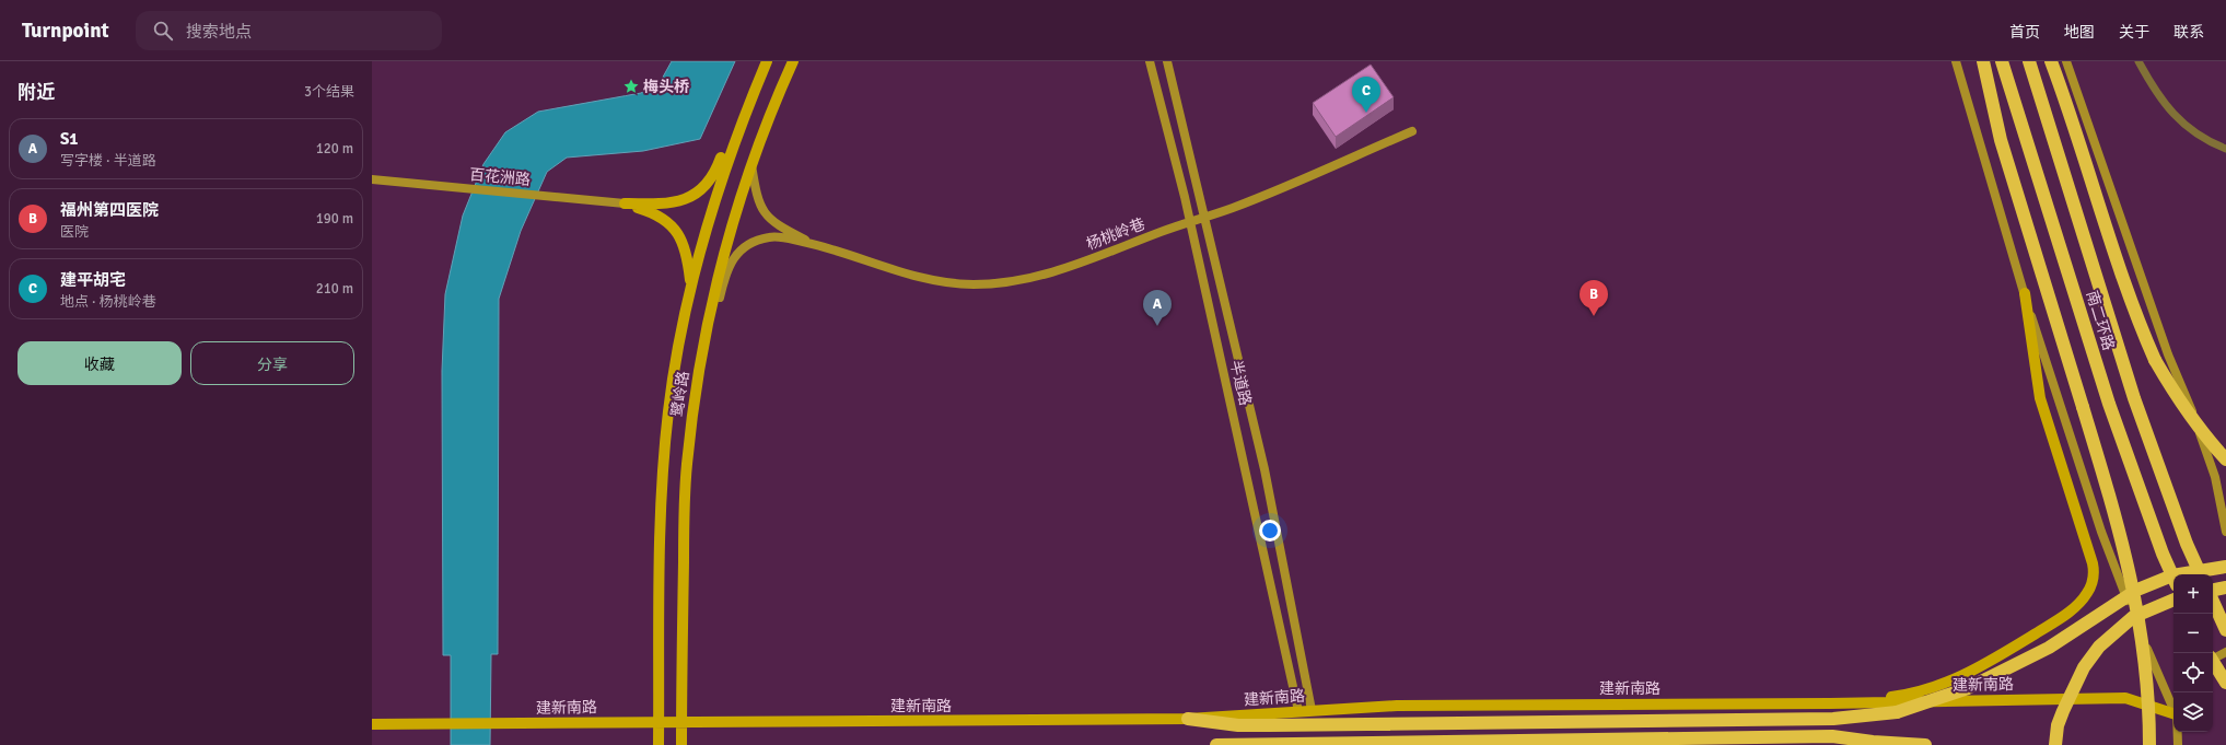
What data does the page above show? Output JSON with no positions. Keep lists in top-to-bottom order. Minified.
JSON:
{"streets":{"highway":["南二环路"],"main road":["百花洲路","杨桃岭巷","半道路","鹭岭路","建新南路"]},"crossings":[["杨桃岭巷","半道路"],["半道路","建新南路"],["鹭岭路","建新南路"]],"places":{"place":["梅头桥"]},"page":{"header":"Turnpoint","search":"搜索地点","nav":["首页","地图","关于","联系"],"heading":["附近","3个结果"],"pins":["C","B","A"],"list":[{"mark":"A","name":"S1","note":"写字楼 · 半道路","value":"120 m"},{"mark":"B","name":"福州第四医院","note":"医院","value":"190 m"},{"mark":"C","name":"建平胡宅","note":"地点 · 杨桃岭巷","value":"210 m"}],"buttons":["收藏","分享"],"map_buttons":["+","−"]}}
